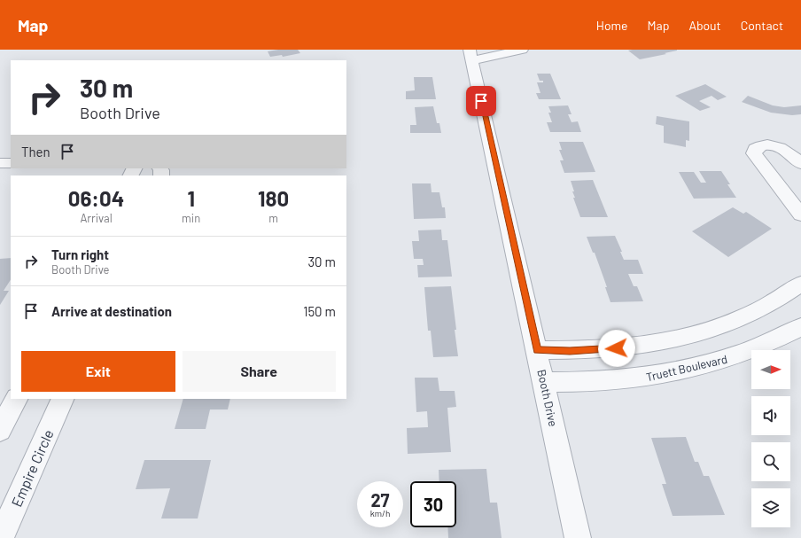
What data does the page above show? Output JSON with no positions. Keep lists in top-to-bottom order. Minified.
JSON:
{"streets":{"street":["Truett Boulevard","Booth Drive","Empire Circle"]},"crossings":[["Truett Boulevard","Booth Drive"]],"north":"right","page":{"header":"Map","nav":["Home","Map","About","Contact"],"turn":["30 m","Booth Drive"],"then":"Then","eta":["06:04","Arrival","1","min","180","m"],"list":[{"name":"Turn right","note":"Booth Drive","value":"30 m"},{"name":"Arrive at destination","value":"150 m"}],"buttons":["Exit","Share"],"speed":"27 km/h","limit":"30"}}
